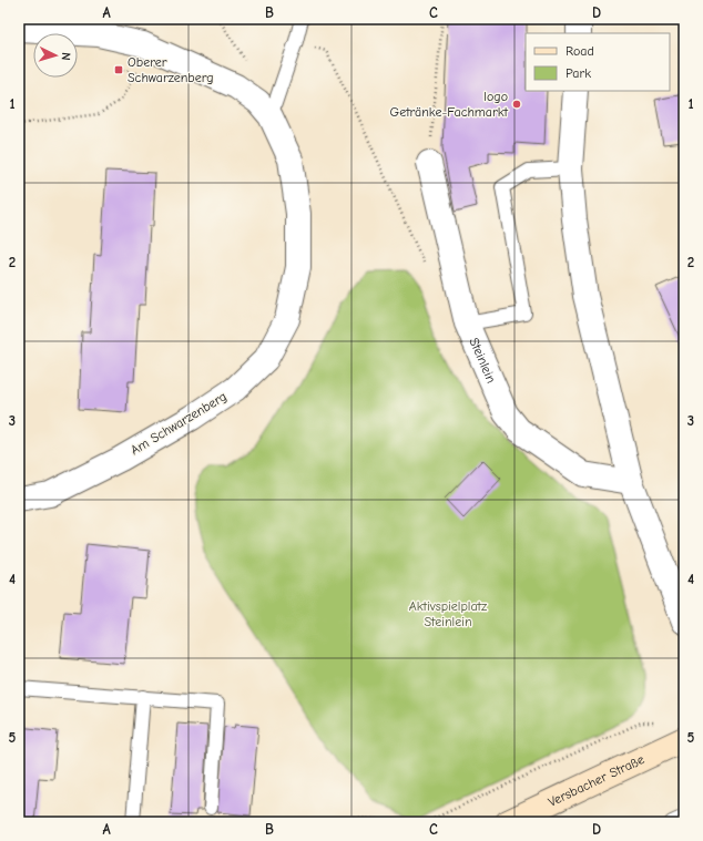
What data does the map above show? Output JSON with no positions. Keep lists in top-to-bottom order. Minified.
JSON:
{"streets":{"main road":["Versbacher Straße"],"street":["Steinlein","Am Schwarzenberg"]},"parks":["Aktivspielplatz Steinlein"],"places":{"transit":["Oberer Schwarzenberg"],"other":["logo Getränke-Fachmarkt"]},"legend":["Road","Park"],"north":"right","grid":{"columns":["A","B","C","D"],"rows":["1","2","3","4","5"]}}
